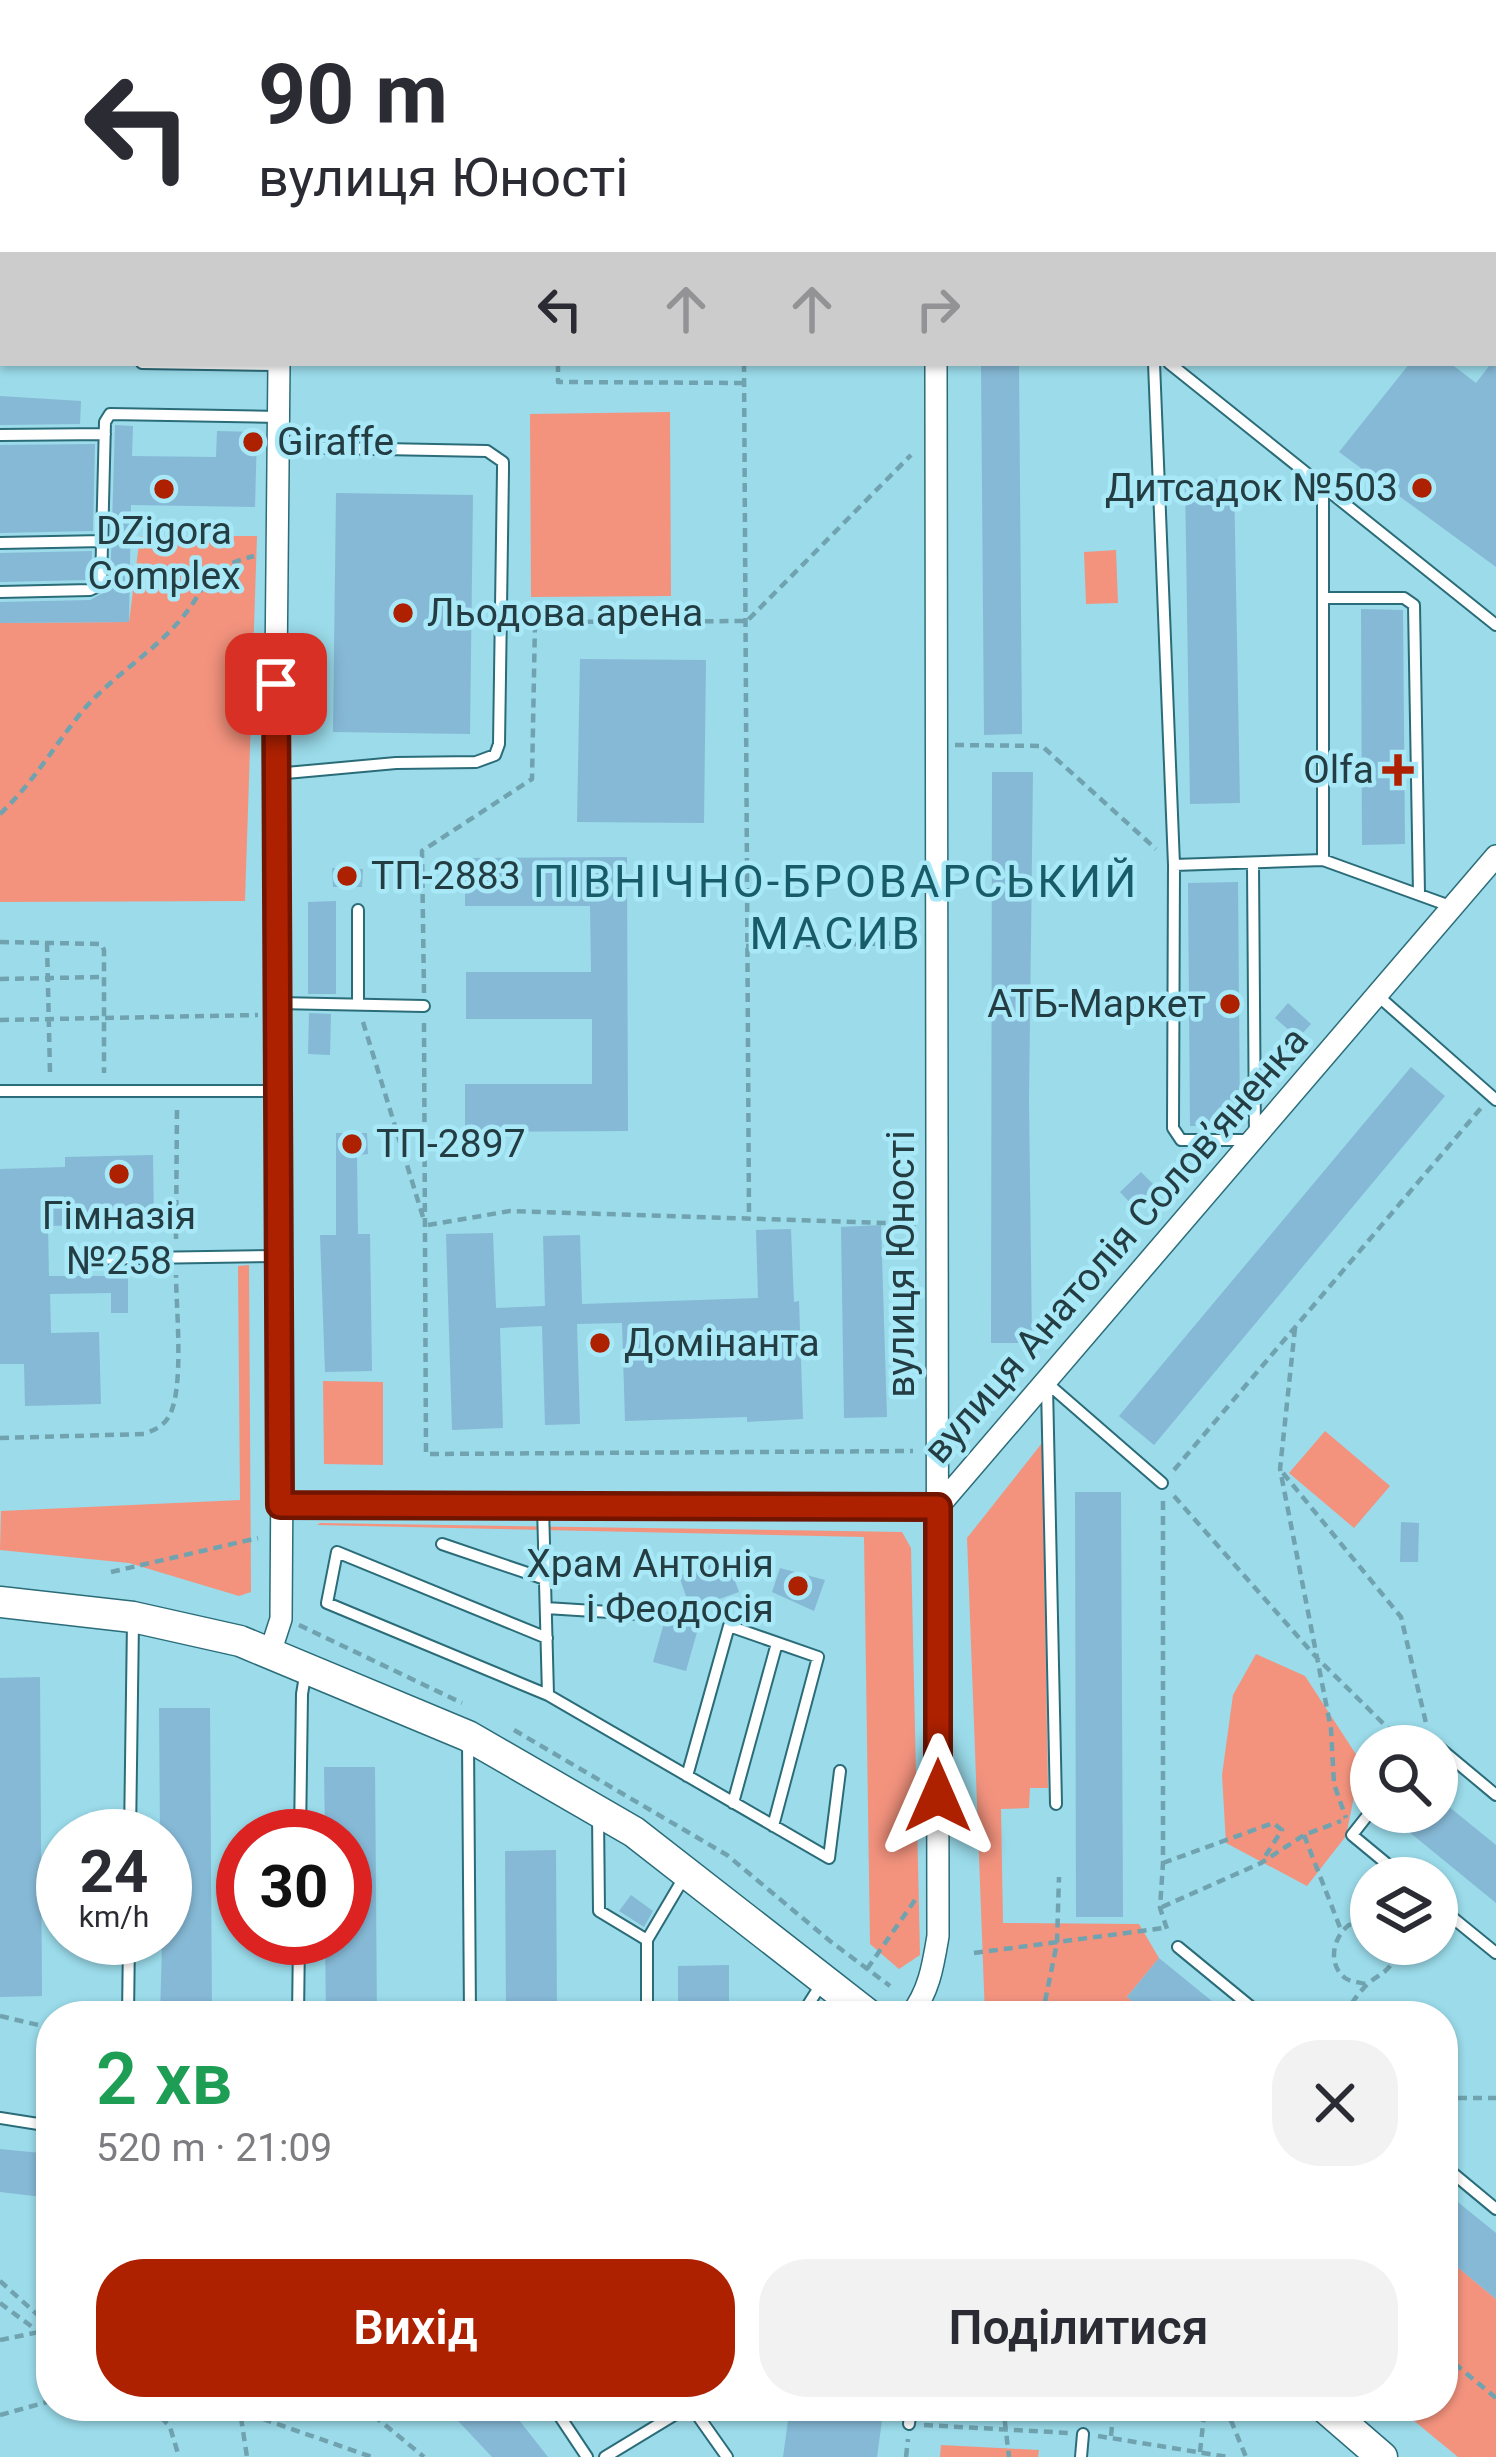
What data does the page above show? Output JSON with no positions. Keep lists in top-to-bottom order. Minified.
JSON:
{"streets":{"street":["вулиця Анатолія Соловʼяненка","вулиця Юності"]},"crossings":[["вулиця Анатолія Соловʼяненка","вулиця Юності"]],"districts":["ПІВНІЧНО-БРОВАРСЬКИЙ МАСИВ"],"places":{"other":["Giraffe","Дитсадок №503","DZigora Complex","Льодова арена","ТП-2883","АТБ-Маркет","ТП-2897","Гімназія №258","Домінанта","Храм Антонія і Феодосія"],"health":["Olfa"]},"page":{"turn":["90 m","вулиця Юності"],"speed":"24 km/h","limit":"30","heading":["2 хв","520 m · 21:09"],"buttons":["Вихід","Поділитися"]}}
